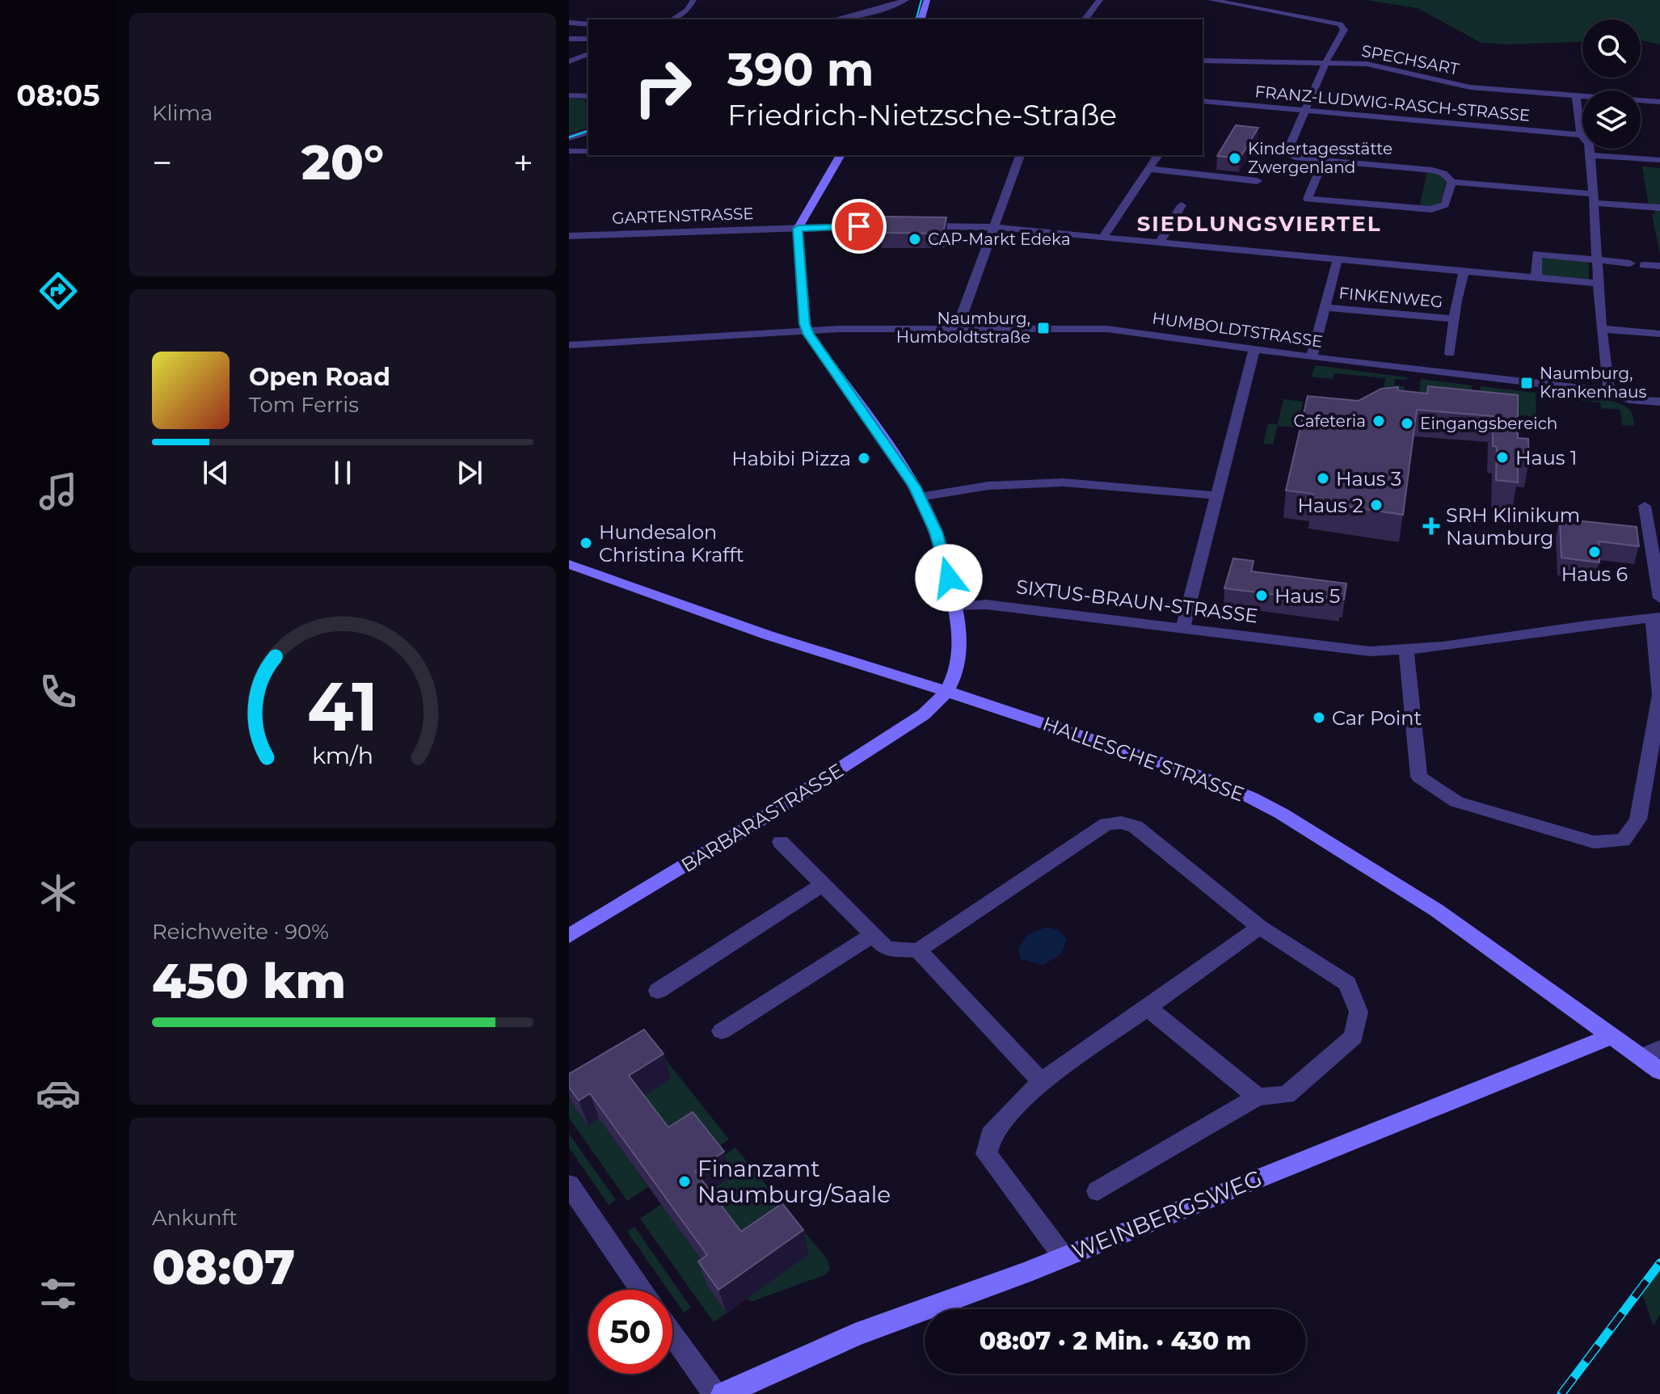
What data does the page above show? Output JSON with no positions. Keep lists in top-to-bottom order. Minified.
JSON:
{"streets":{"main road":["HALLESCHE STRASSE","BARBARASTRASSE","WEINBERGSWEG"],"street":["SPECHSART","FRANZ-LUDWIG-RASCH-STRASSE","GARTENSTRASSE","FINKENWEG","HUMBOLDTSTRASSE","SIXTUS-BRAUN-STRASSE"]},"crossings":[["GARTENSTRASSE","FINKENWEG"],["HALLESCHE STRASSE","BARBARASTRASSE"],["HALLESCHE STRASSE","WEINBERGSWEG"]],"districts":["SIEDLUNGSVIERTEL"],"places":{"other":["Kindertagesstätte Zwergenland","CAP-Markt Edeka","Cafeteria","Eingangsbereich","Haus 1","Habibi Pizza","Haus 3","Haus 2","Hundesalon Christina Krafft","Haus 6","Haus 5","Car Point","Finanzamt Naumburg/Saale"],"transit":["Naumburg, Humboldtstraße","Naumburg, Krankenhaus"],"health":["SRH Klinikum Naumburg"]},"page":{"tabs":"08:05","tile":["Klima",["Reichweite · 90%","450 km"],["Ankunft","08:07"]],"turn":["390 m","Friedrich-Nietzsche-Straße"],"heat":["−","20°","+"],"song":["Open Road","Tom Ferris"],"limit":"50","trip":"08:07 · 2 Min. · 430 m","gauge":["41","km/h"]}}
